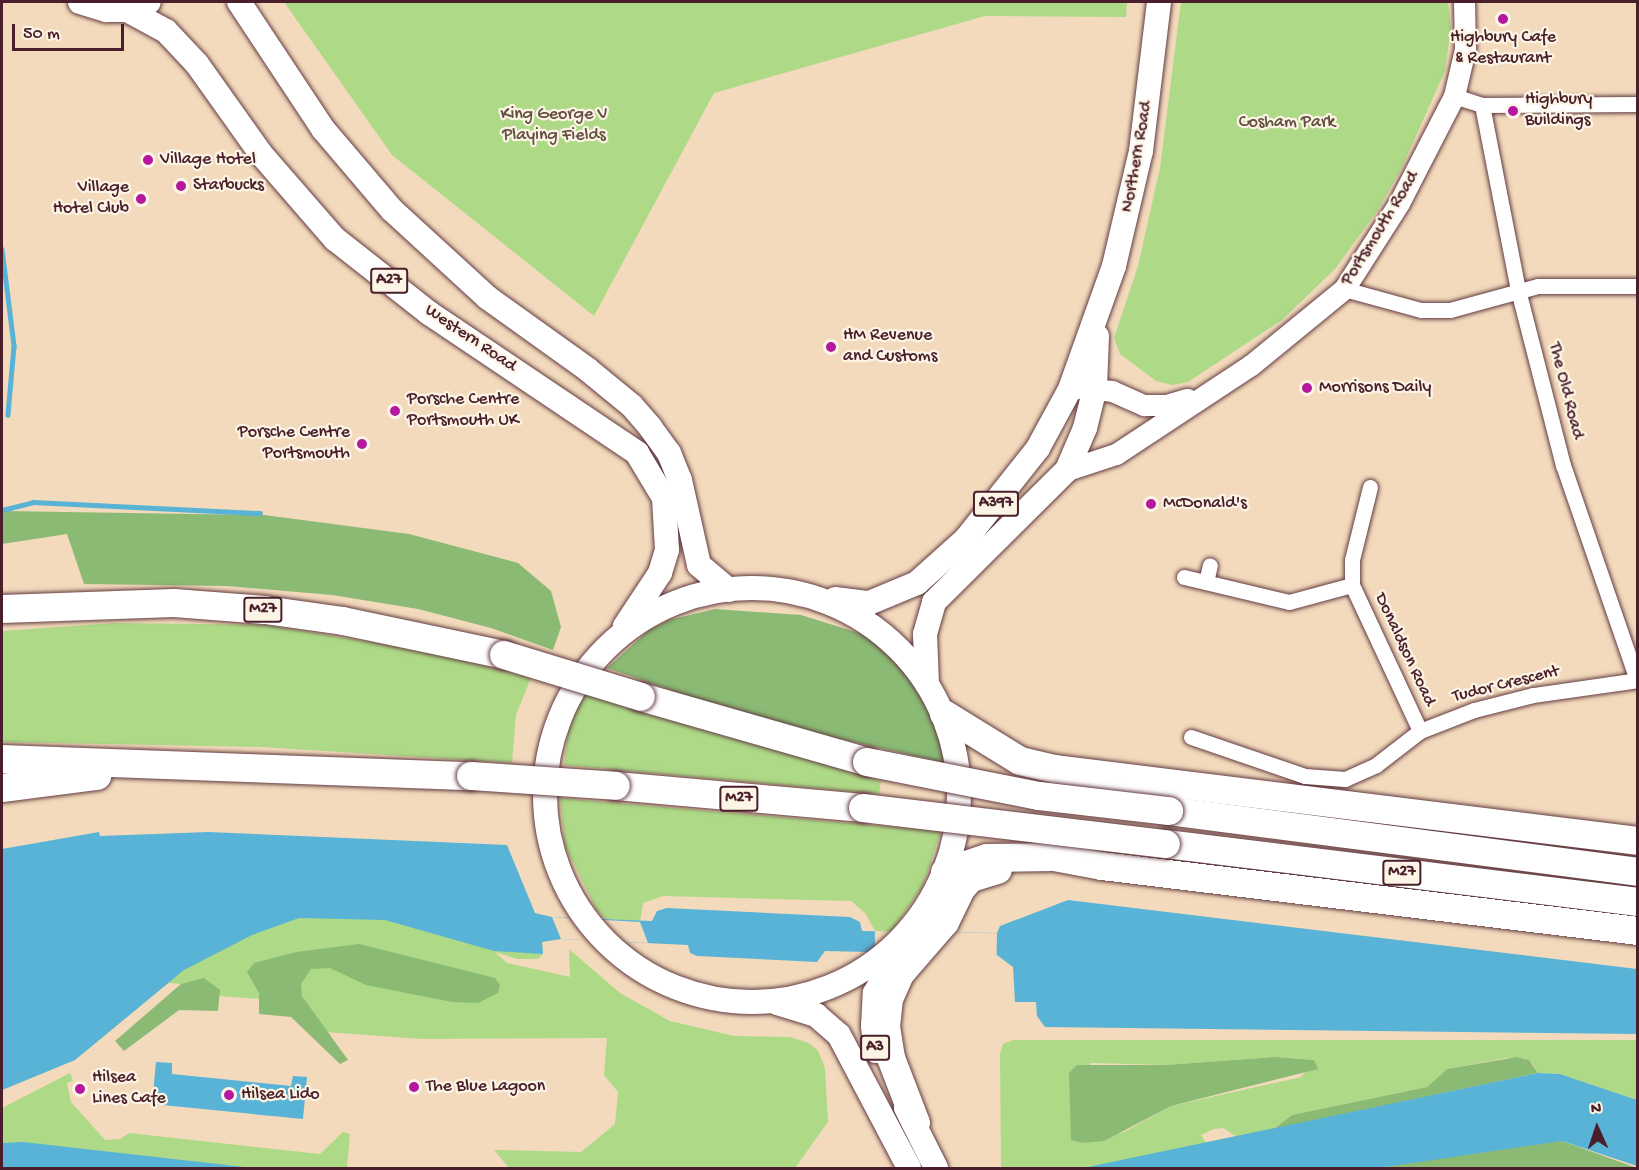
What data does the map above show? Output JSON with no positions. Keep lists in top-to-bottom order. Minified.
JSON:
{"streets":{"highway":["M27"],"main road":["Northern Road","A27","Western Road","A397","A3"],"street":["Portsmouth Road","The Old Road","Donaldson Road","Tudor Crescent"]},"crossings":[["Northern Road","Portsmouth Road"],["The Old Road","Tudor Crescent"],["Donaldson Road","Tudor Crescent"]],"parks":["King George V Playing Fields","Cosham Park"],"places":["Highbury Cafe & Restaurant","Highbury Buildings","Village Hotel","Starbucks","Village Hotel Club","HM Revenue and Customs","Morrisons Daily","Porsche Centre Portsmouth UK","Porsche Centre Portsmouth","McDonald's","The Blue Lagoon","Hilsea Lines Cafe","Hilsea Lido"],"scale_bar":"50 m","north":"top"}
